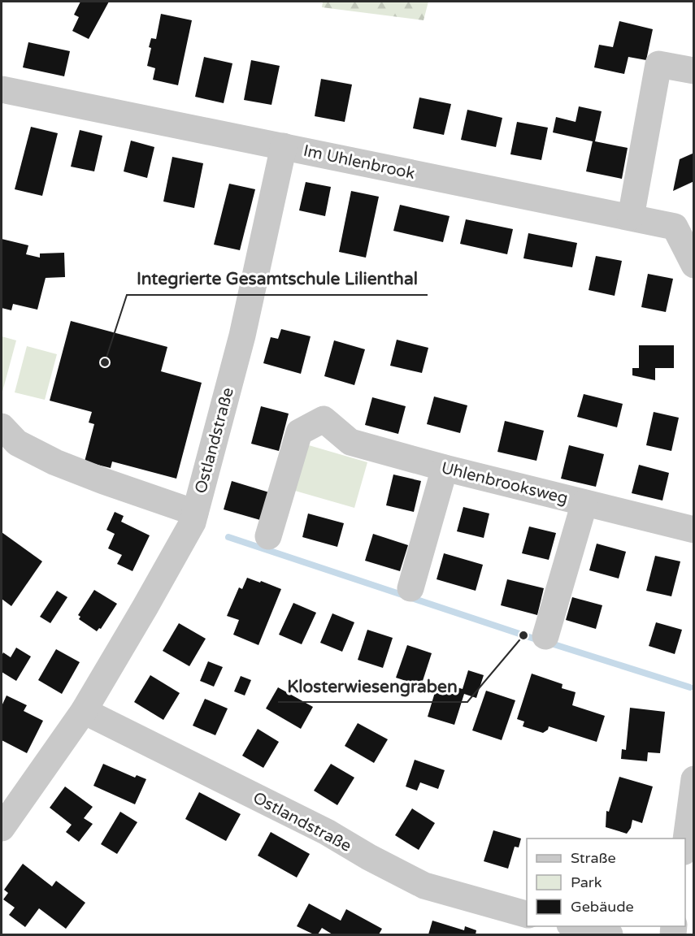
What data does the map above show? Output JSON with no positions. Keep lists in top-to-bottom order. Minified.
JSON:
{"streets":{"street":["Im Uhlenbrook","Ostlandstraße","Uhlenbrooksweg"]},"crossings":[["Im Uhlenbrook","Ostlandstraße"]],"places":["Integrierte Gesamtschule Lilienthal","Klosterwiesengraben"],"legend":["Straße","Park","Gebäude"]}
